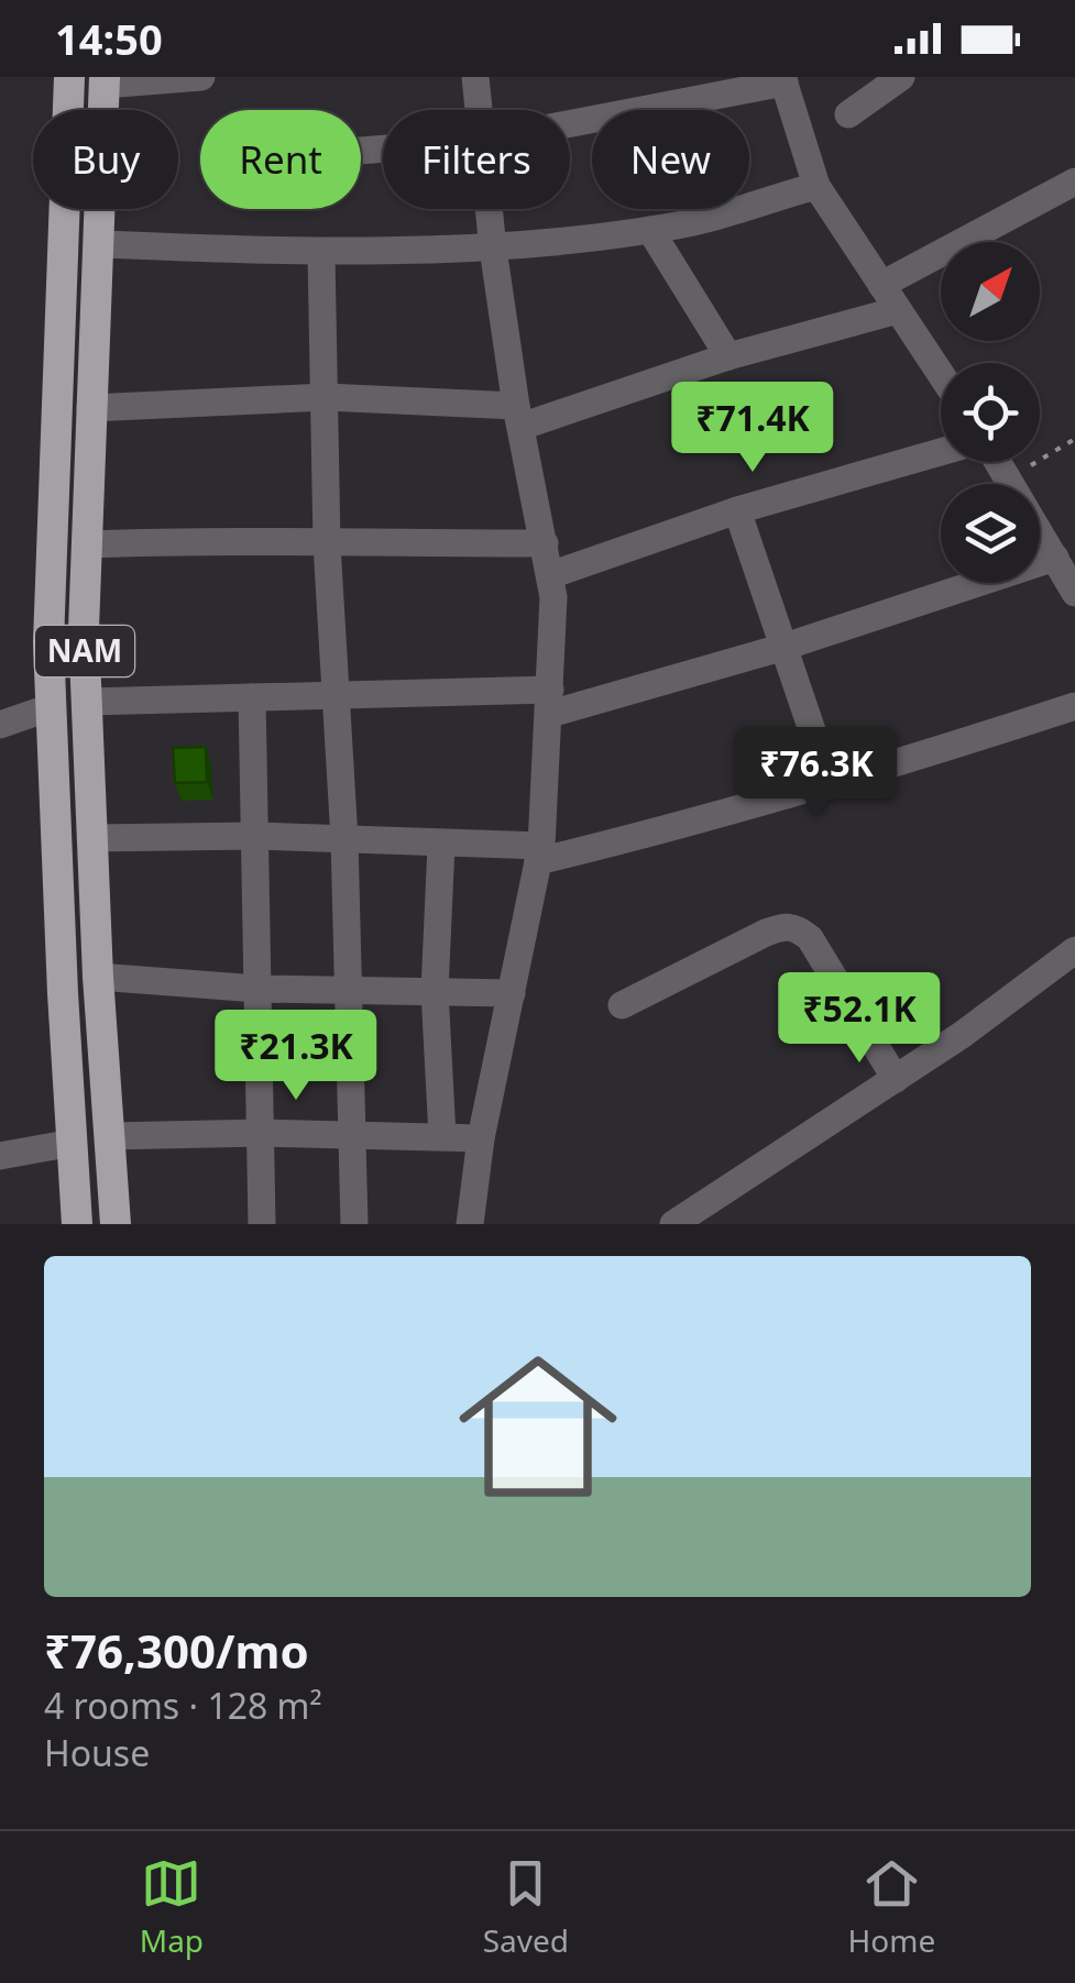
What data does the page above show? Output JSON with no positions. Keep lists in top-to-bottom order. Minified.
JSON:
{"streets":{"highway":["NAM"]},"north":"top right","page":{"status":"14:50","chip":["Buy","Rent","Filters","New"],"price":["₹71.4K","₹76.3K","₹52.1K","₹21.3K"],"list":[{"name":"₹76,300/mo","note":"4 rooms · 128 m² · House"}],"tabs":["Map","Saved","Home"]}}
